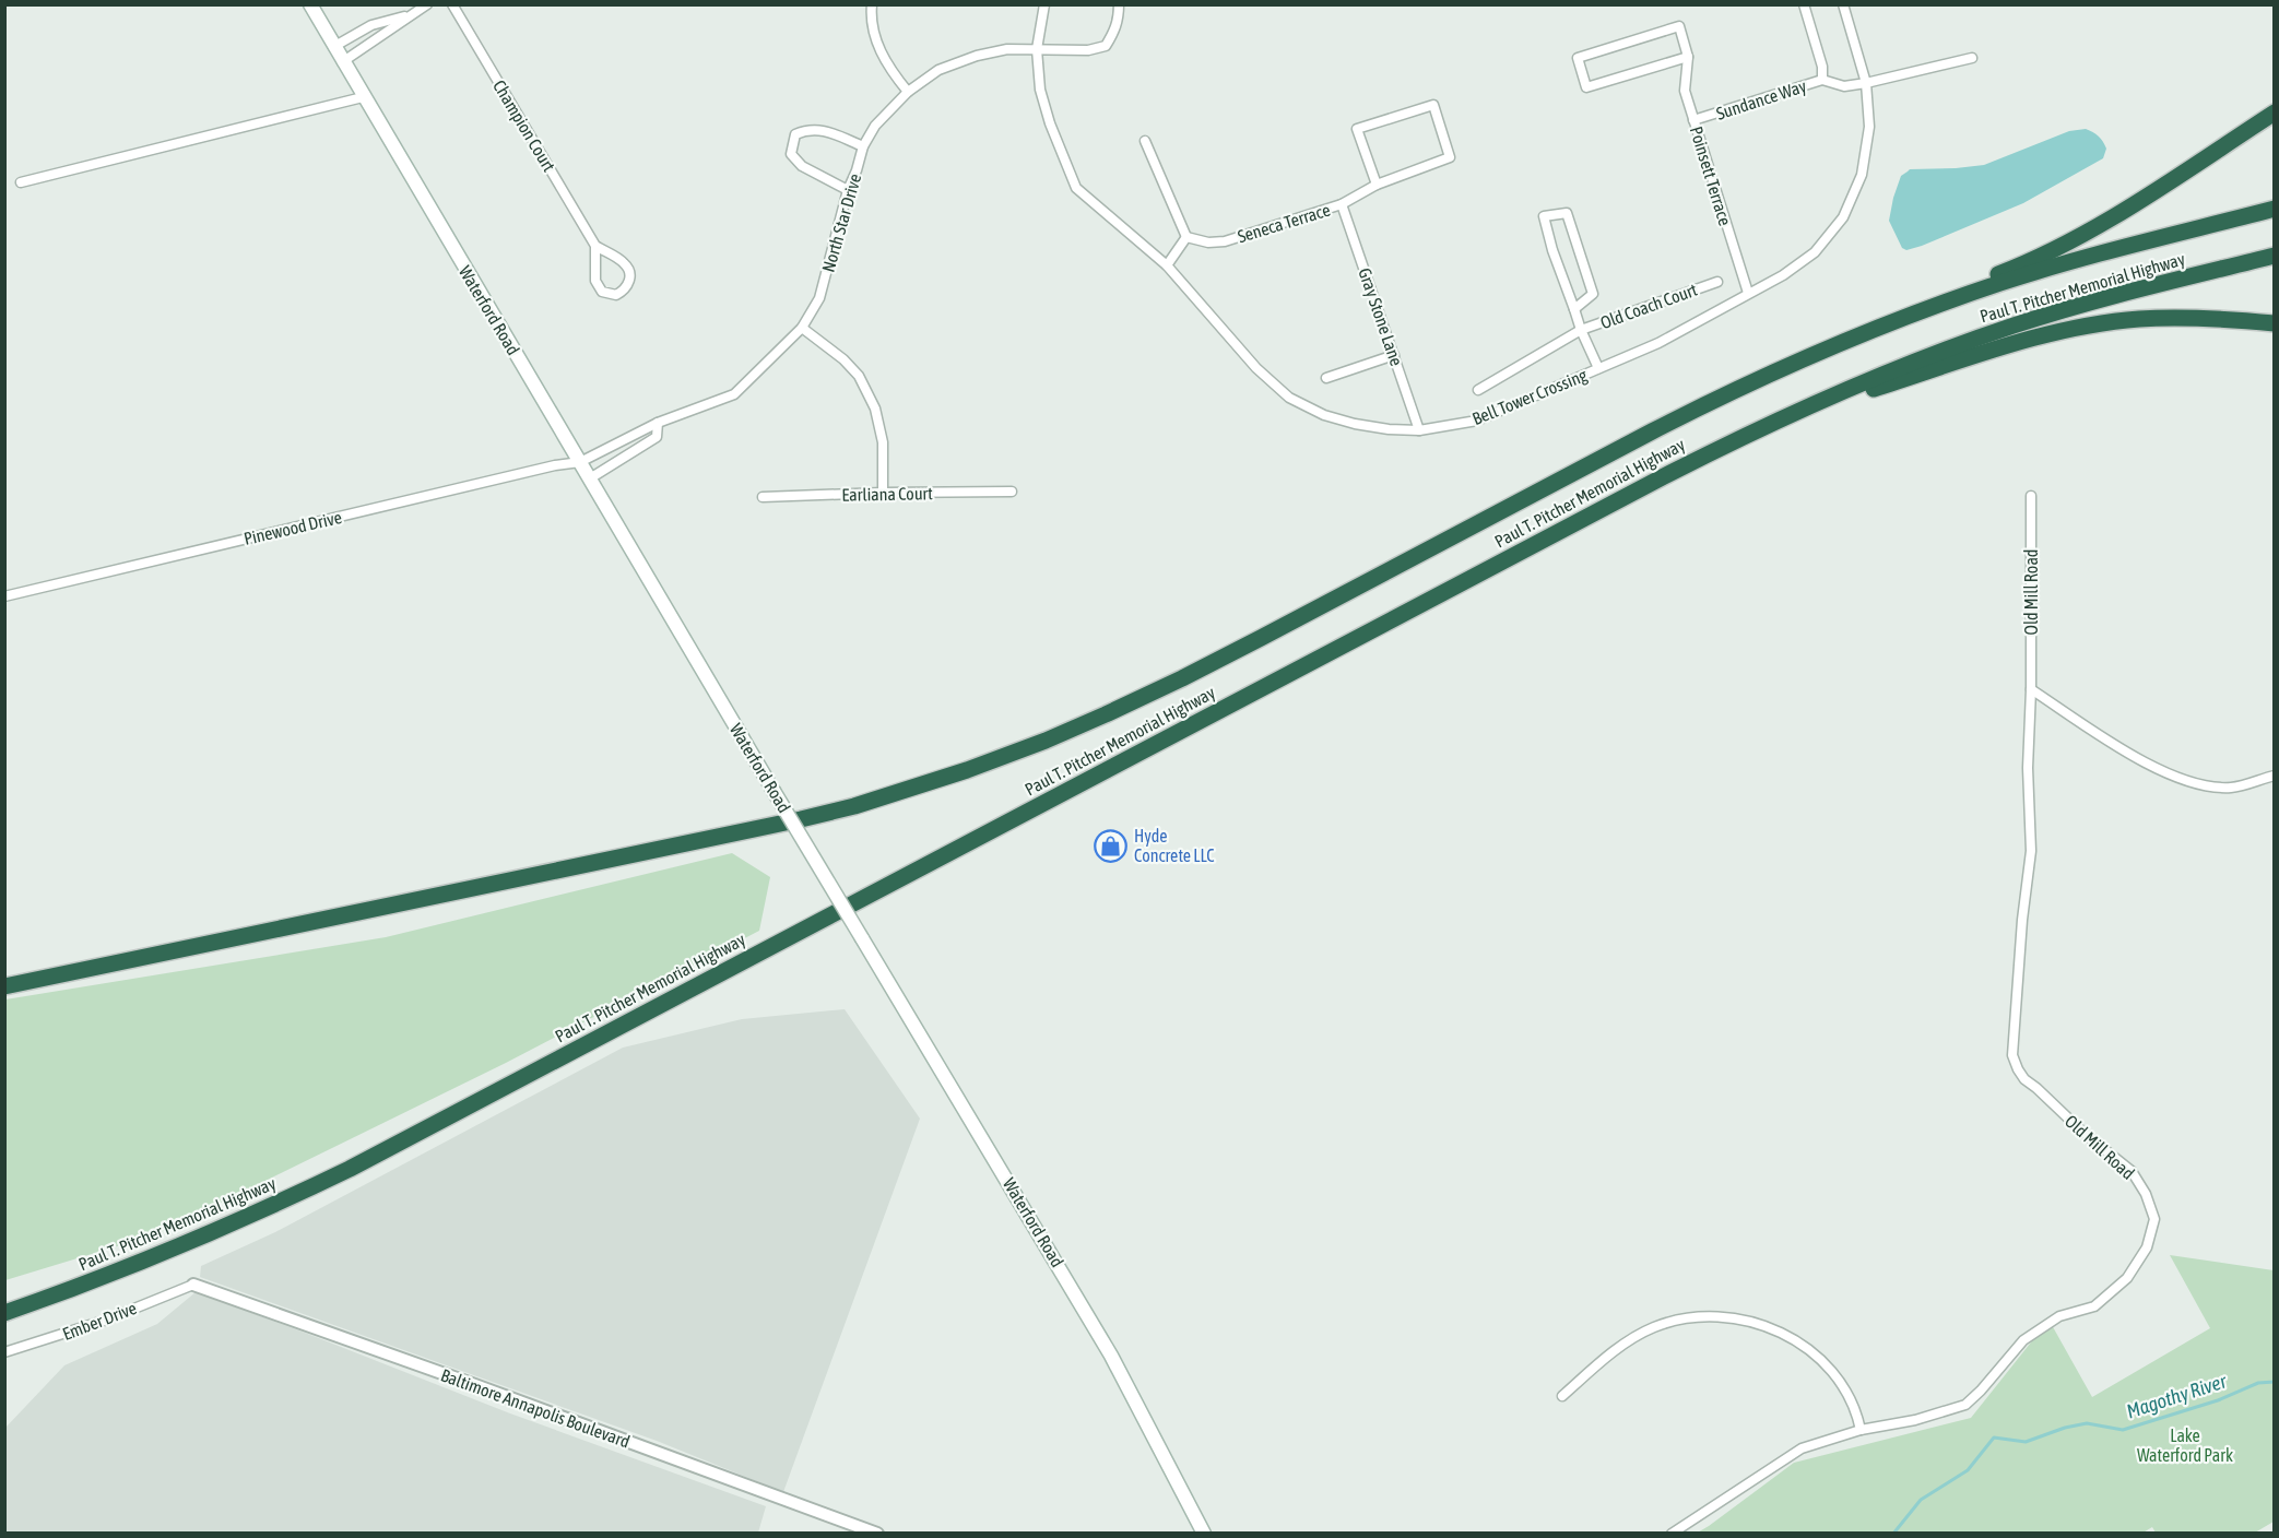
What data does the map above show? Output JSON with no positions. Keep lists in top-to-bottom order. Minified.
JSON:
{"streets":{"highway":["Paul T. Pitcher Memorial Highway"],"main road":["Waterford Road"],"street":["Sundance Way","Champion Court","Poinsett Terrace","North Star Drive","Seneca Terrace","Old Coach Court","Gray Stone Lane","Bell Tower Crossing","Earliana Court","Pinewood Drive","Old Mill Road","Ember Drive","Baltimore Annapolis Boulevard"]},"crossings":[["Sundance Way","Poinsett Terrace"],["Sundance Way","Bell Tower Crossing"],["Poinsett Terrace","Bell Tower Crossing"],["North Star Drive","Waterford Road"],["North Star Drive","Bell Tower Crossing"],["North Star Drive","Pinewood Drive"],["Seneca Terrace","Gray Stone Lane"],["Waterford Road","Pinewood Drive"],["Gray Stone Lane","Bell Tower Crossing"],["Ember Drive","Baltimore Annapolis Boulevard"]],"water":["Magothy River"],"parks":["Lake Waterford Park"],"places":{"shop":["Hyde Concrete LLC"]}}
